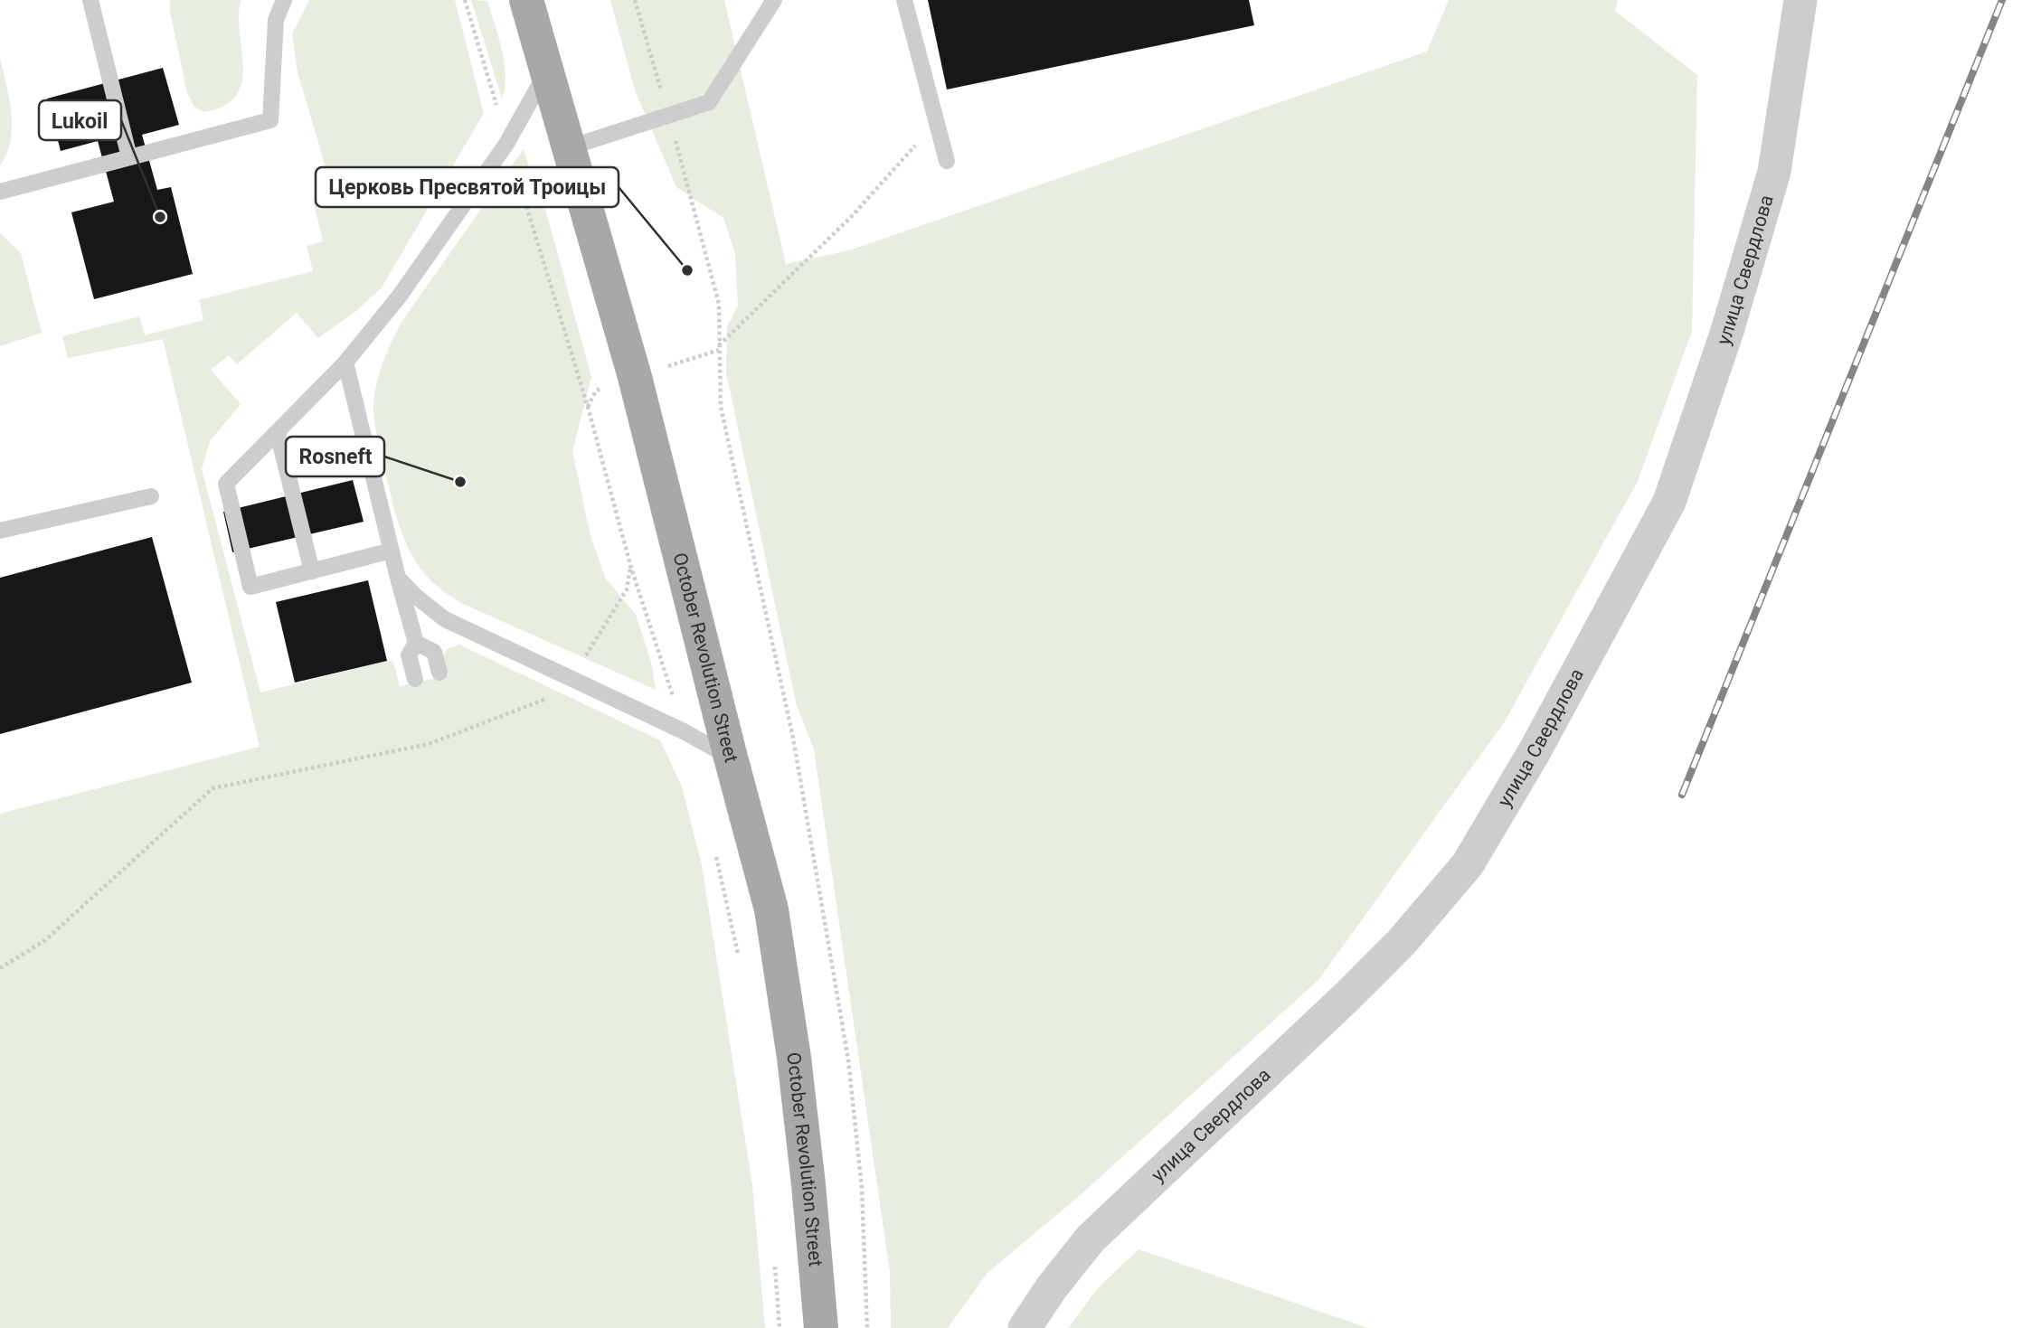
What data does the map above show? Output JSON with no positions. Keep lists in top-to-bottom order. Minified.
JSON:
{"streets":{"main road":["October Revolution Street"],"street":["улица Свердлова"]},"places":["Lukoil","Церковь Пресвятой Троицы","Rosneft"]}
